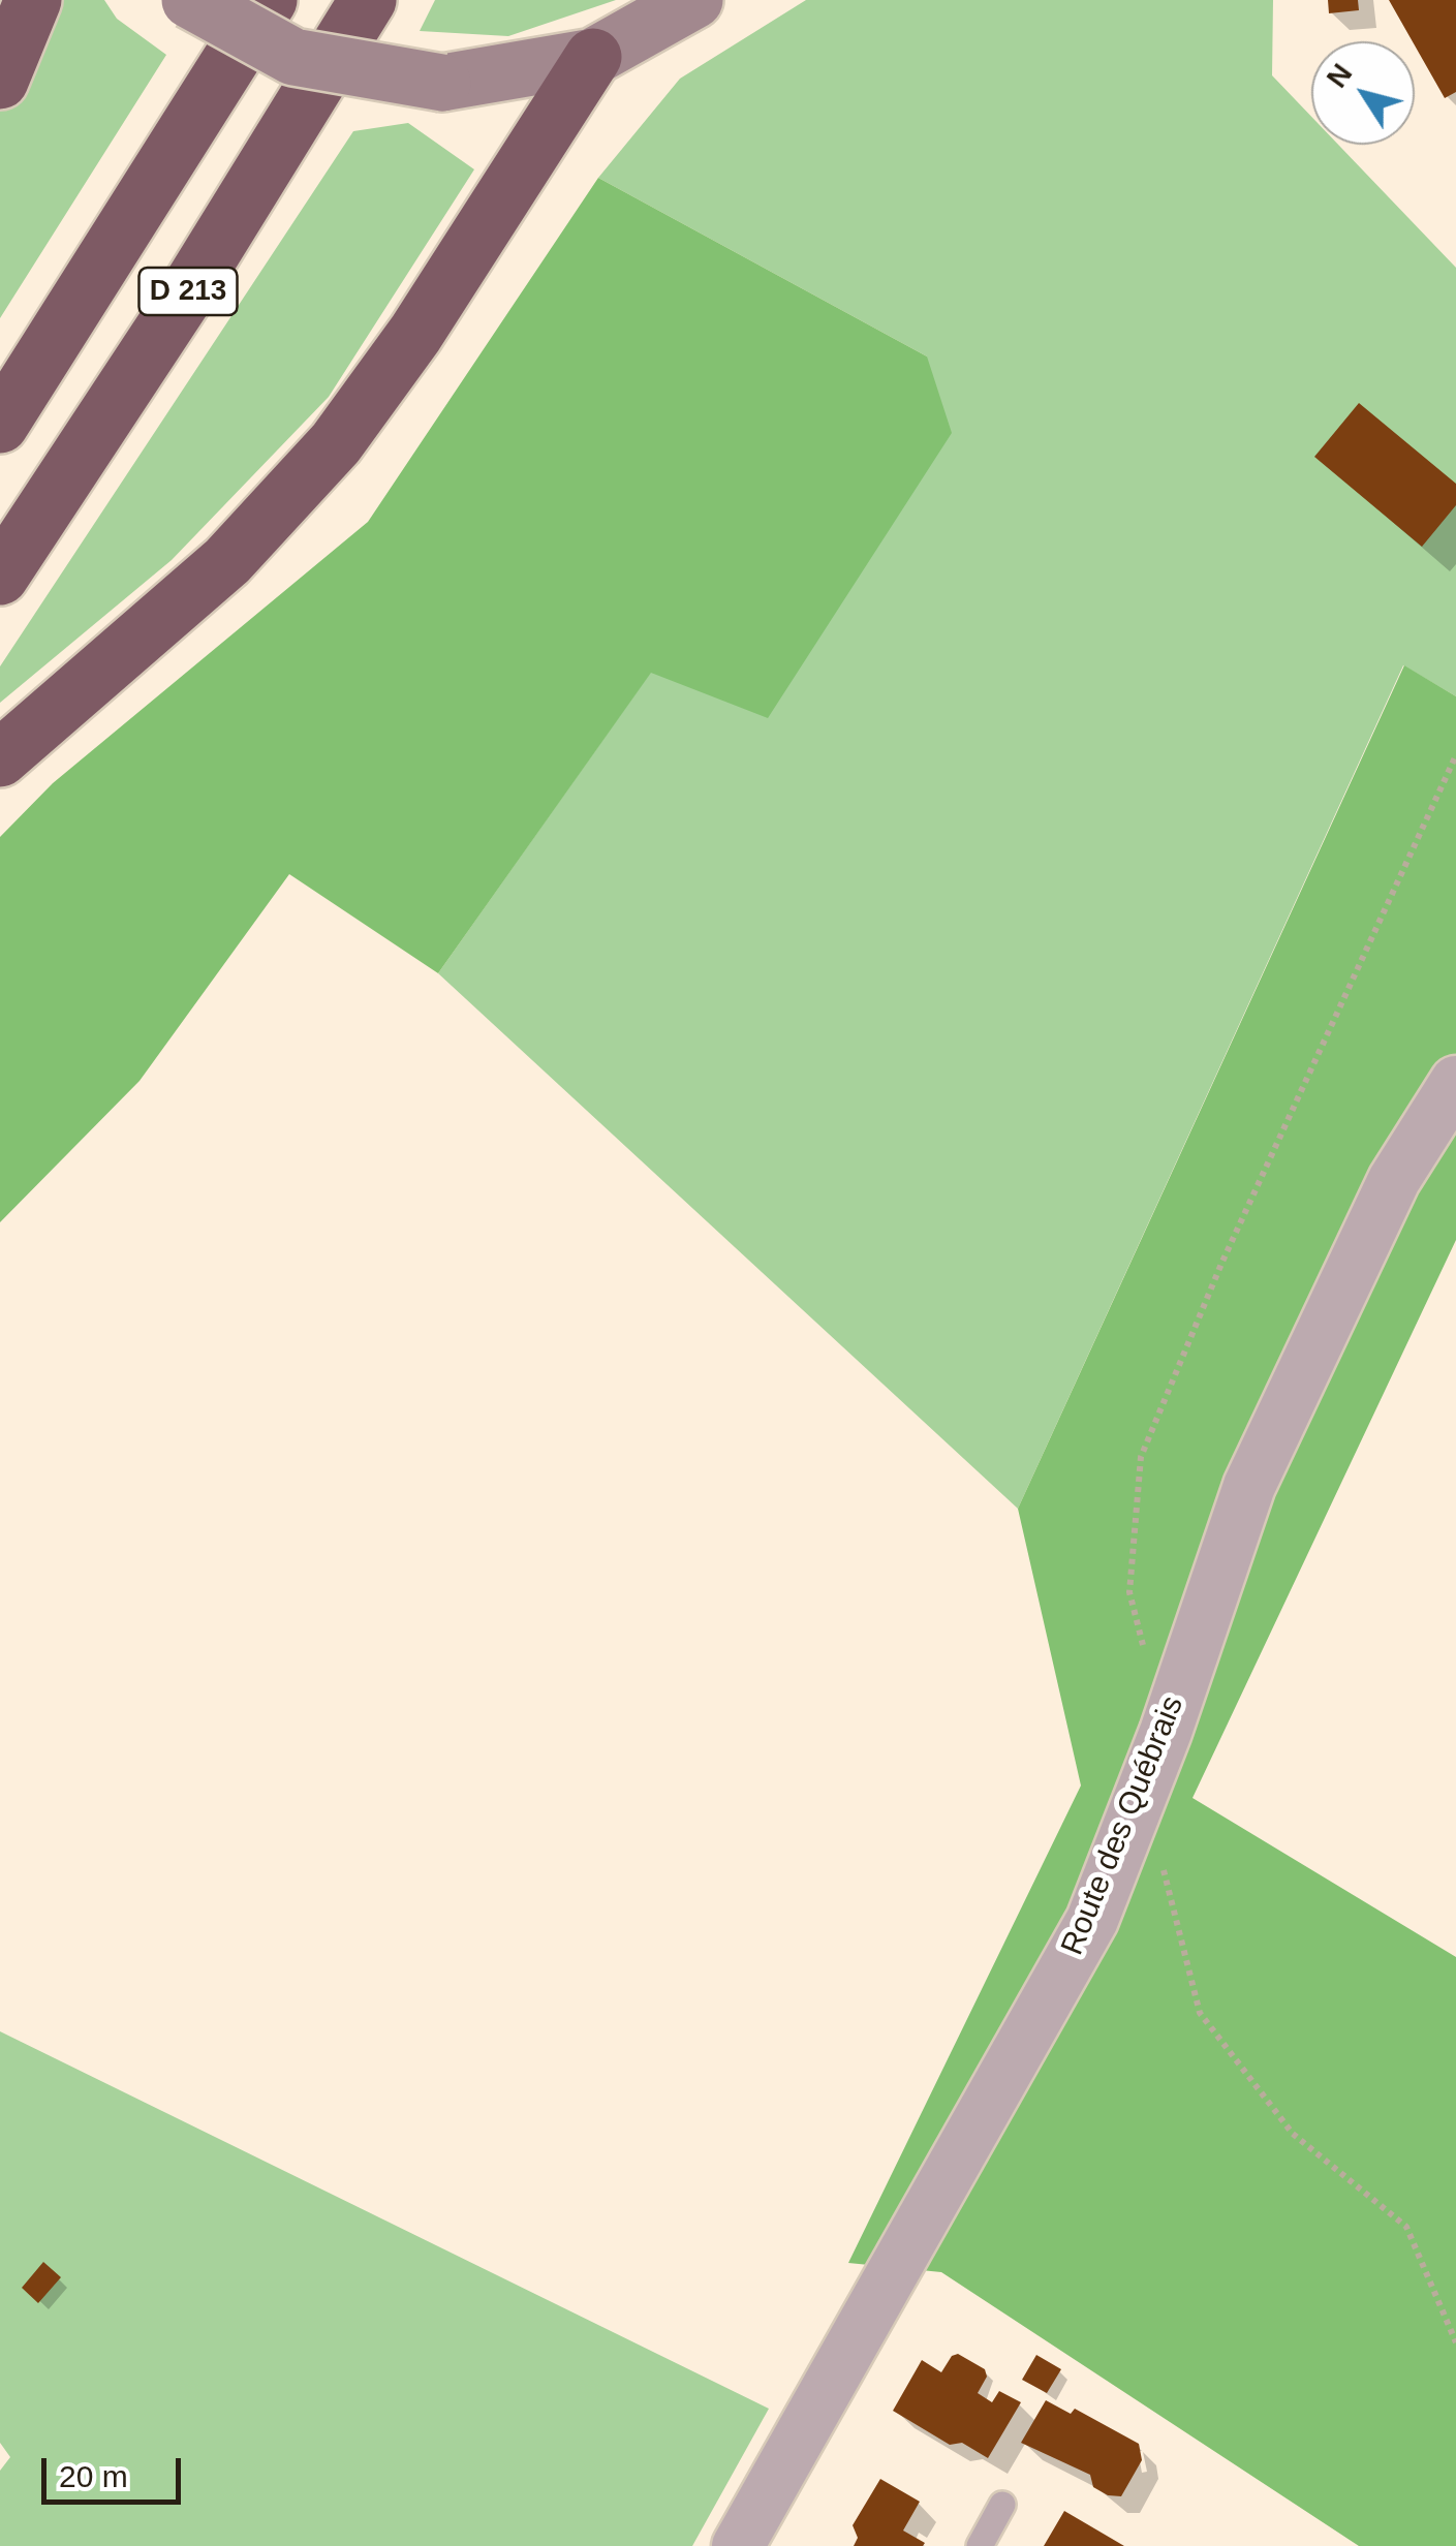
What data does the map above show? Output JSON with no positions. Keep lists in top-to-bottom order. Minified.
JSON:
{"streets":{"highway":["D 213"],"street":["Route des Québrais"]},"scale_bar":"20 m","north":"top left"}
